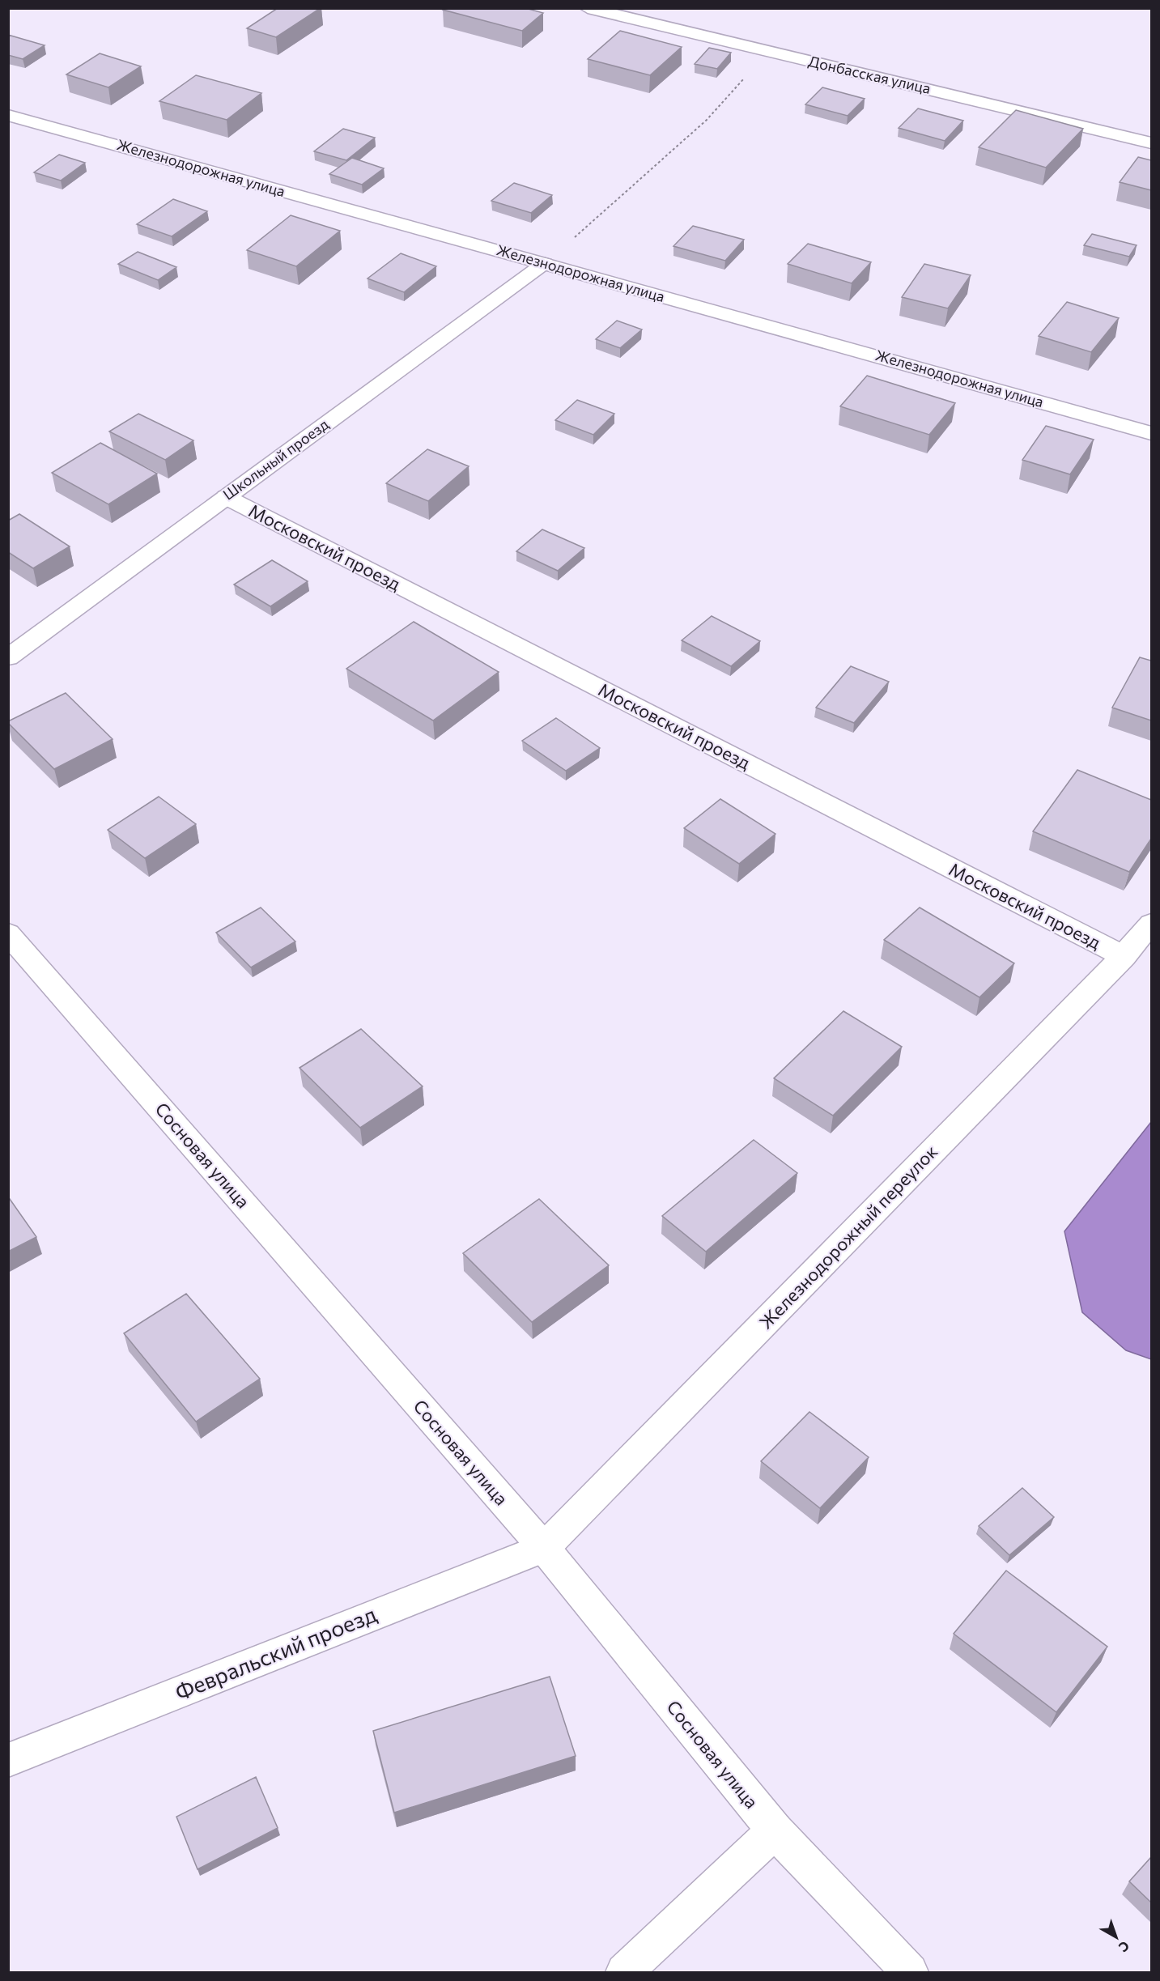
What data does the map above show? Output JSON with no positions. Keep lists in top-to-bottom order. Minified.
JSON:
{"streets":{"street":["Донбасская улица","Железнодорожная улица","Школьный проезд","Московский проезд","Сосновая улица","Железнодорожный переулок","Февральский проезд"]},"crossings":[["Железнодорожная улица","Школьный проезд"],["Школьный проезд","Московский проезд"],["Московский проезд","Железнодорожный переулок"],["Сосновая улица","Железнодорожный переулок"],["Сосновая улица","Февральский проезд"],["Железнодорожный переулок","Февральский проезд"]],"north":"bottom right"}
